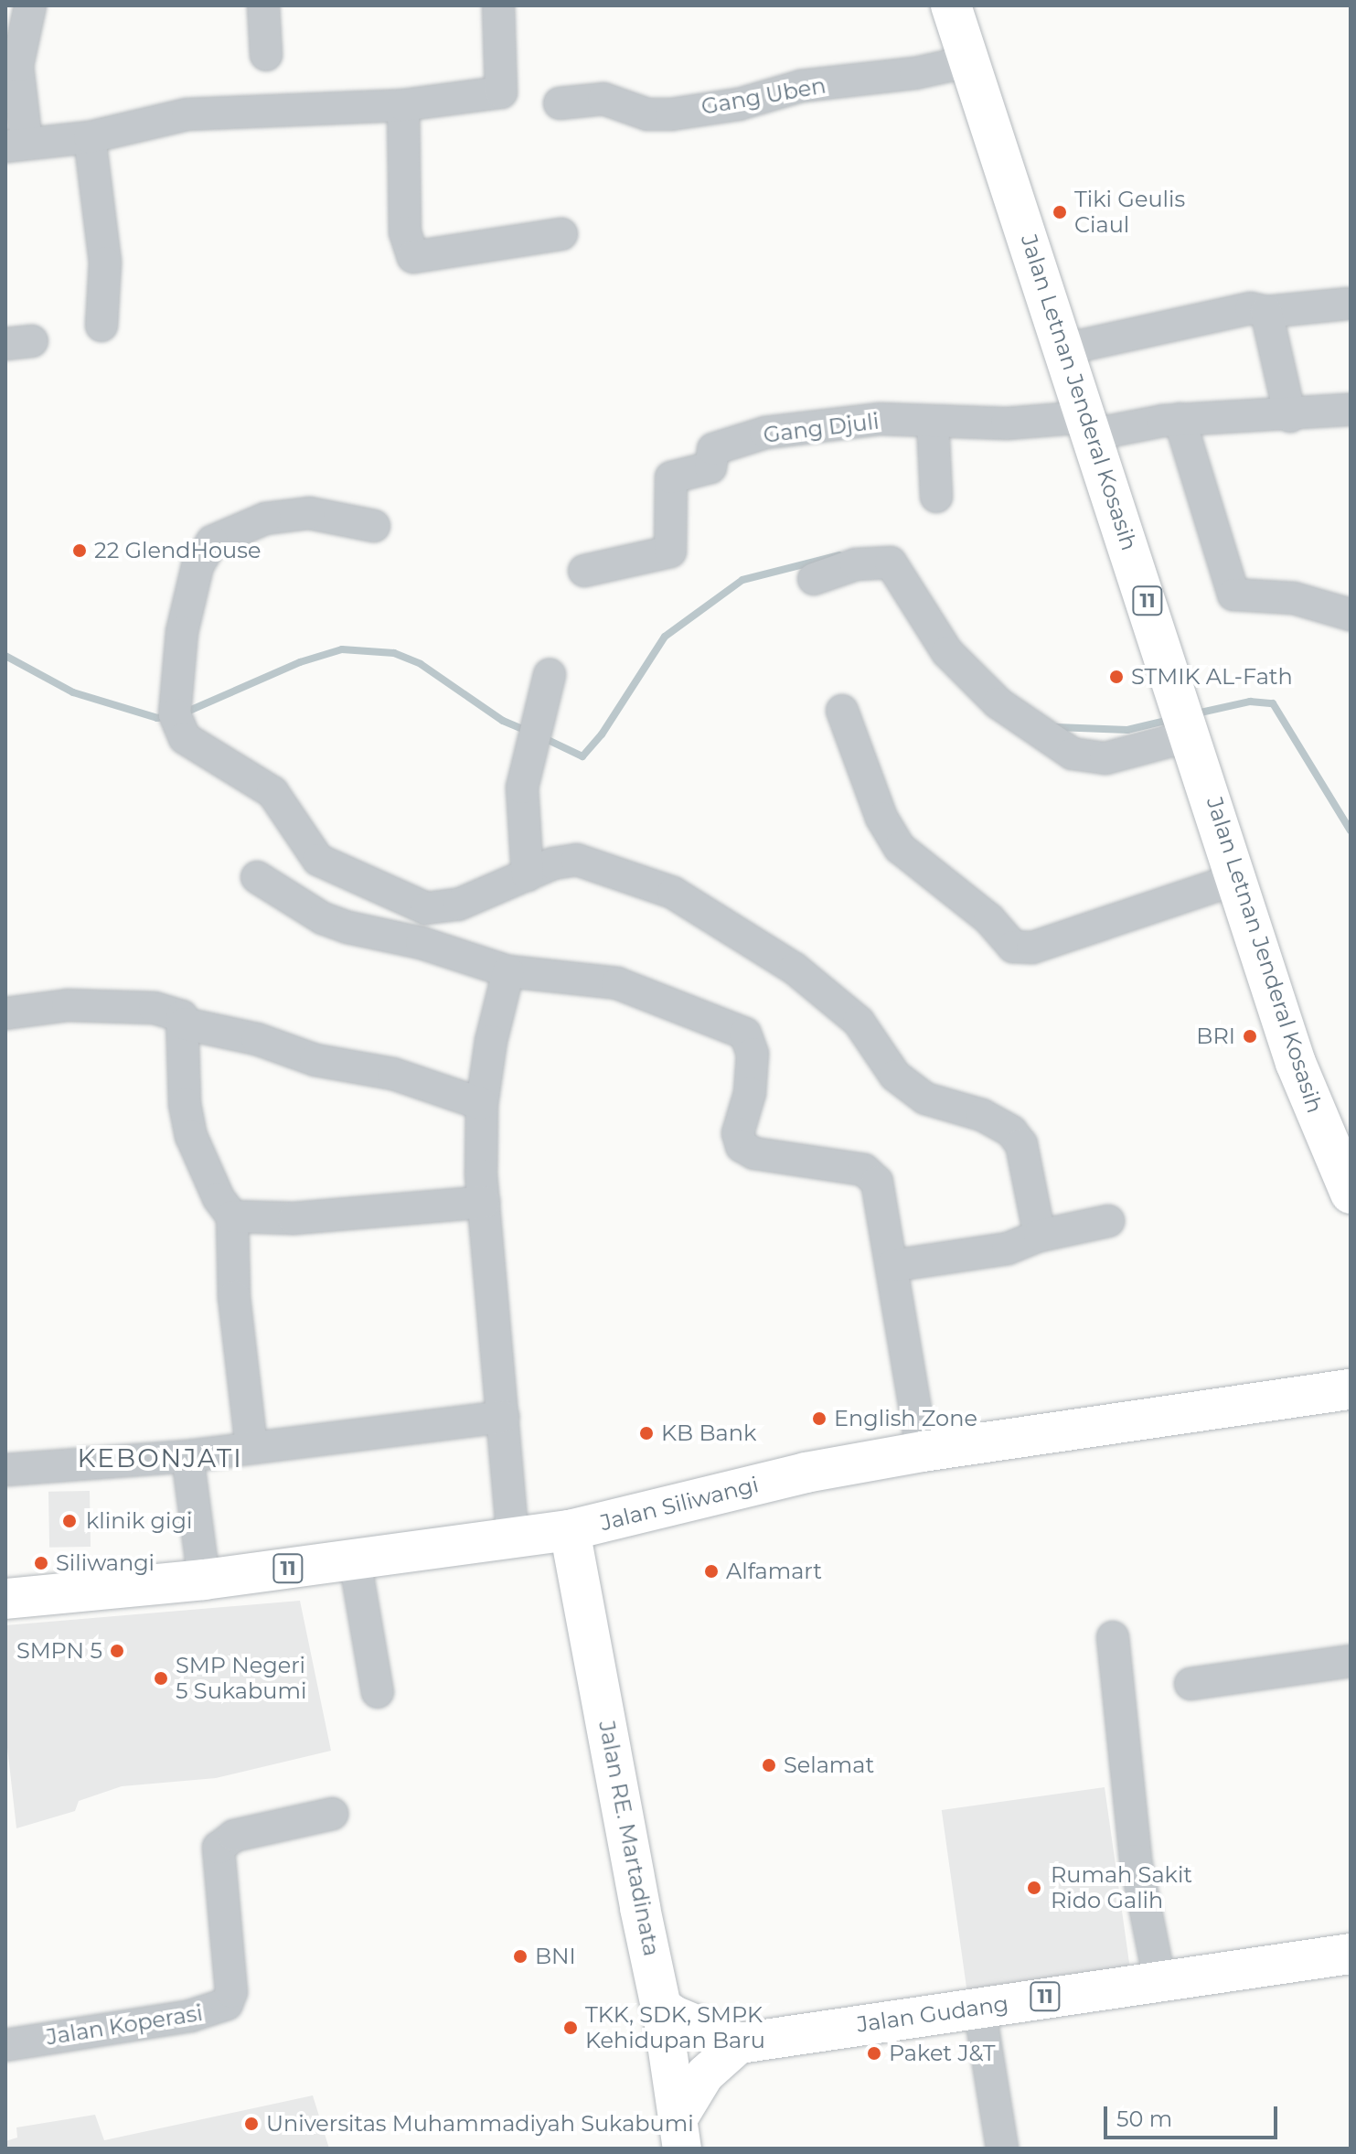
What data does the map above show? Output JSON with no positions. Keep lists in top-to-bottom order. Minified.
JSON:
{"streets":{"highway":["Jalan Letnan Jenderal Kosasih","11","Jalan Siliwangi","Jalan RE. Martadinata","Jalan Gudang"],"street":["Gang Uben","Gang Djuli","Jalan Koperasi"]},"crossings":[["Gang Uben","Jalan Letnan Jenderal Kosasih"],["Jalan Letnan Jenderal Kosasih","Gang Djuli"],["11","Jalan RE. Martadinata"],["11","Jalan Gudang"],["Jalan Siliwangi","Jalan RE. Martadinata"]],"districts":["KEBONJATI"],"places":["Tiki Geulis Ciaul","22 GlendHouse","STMIK AL-Fath","BRI","English Zone","KB Bank","klinik gigi","Siliwangi","Alfamart","SMPN 5","SMP Negeri 5 Sukabumi","Selamat","Rumah Sakit Rido Galih","BNI","TKK, SDK, SMPK Kehidupan Baru","Paket J&T","Universitas Muhammadiyah Sukabumi"],"scale_bar":"50 m"}
